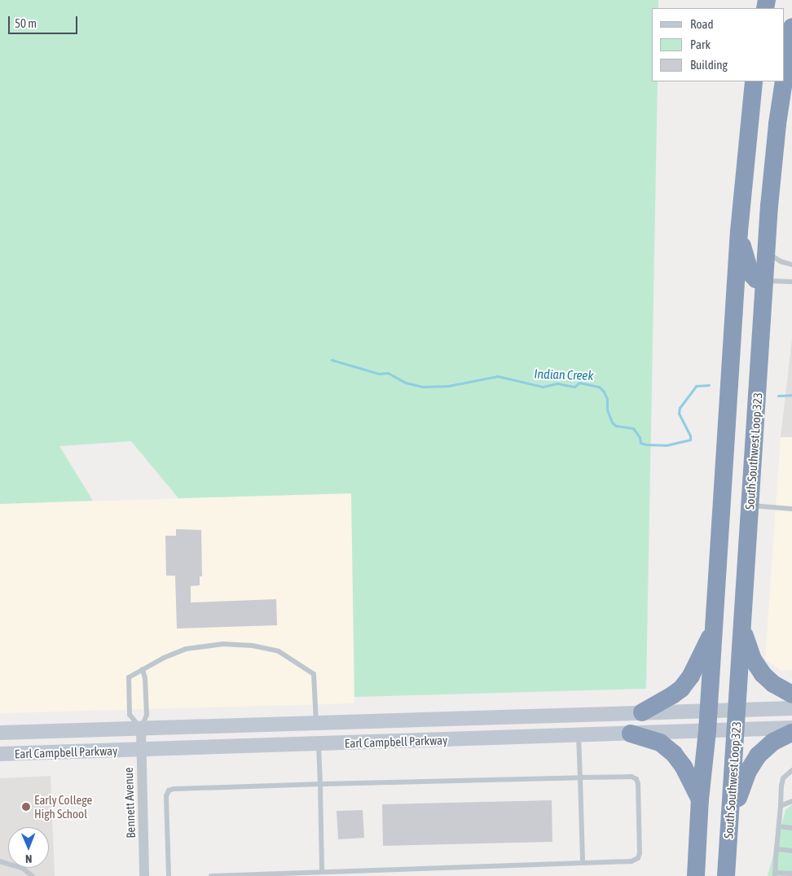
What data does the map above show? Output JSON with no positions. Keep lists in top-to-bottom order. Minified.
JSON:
{"streets":{"highway":["South Southwest Loop 323"],"main road":["Earl Campbell Parkway"],"street":["Bennett Avenue"]},"crossings":[["South Southwest Loop 323","Earl Campbell Parkway"],["Earl Campbell Parkway","Bennett Avenue"]],"water":["Indian Creek"],"places":["Early College High School"],"legend":["Road","Park","Building"],"scale_bar":"50 m","north":"bottom"}
